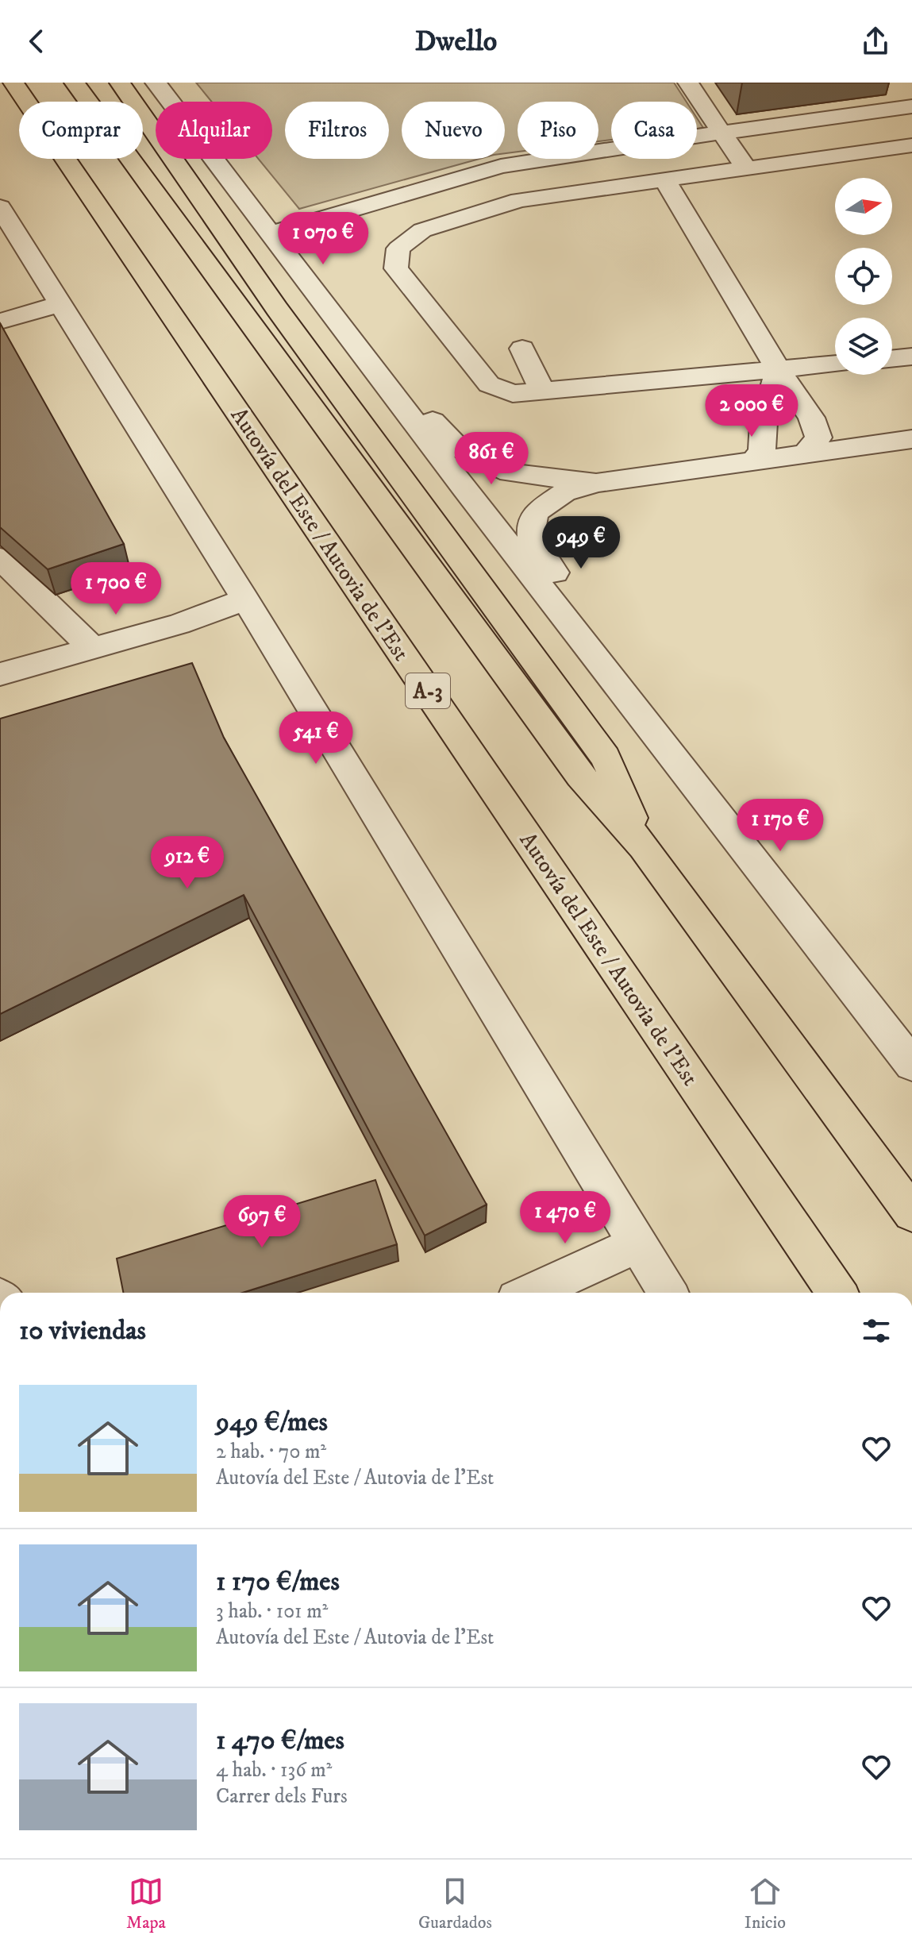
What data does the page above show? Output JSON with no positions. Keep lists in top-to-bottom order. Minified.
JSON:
{"streets":{"highway":["Autovía del Este / Autovia de l'Est","A-3"]},"north":"right","page":{"header":"Dwello","chip":["Comprar","Alquilar","Filtros","Nuevo","Piso","Casa"],"price":["1 070 €","2 000 €","861 €","949 €","1 700 €","541 €","1 170 €","912 €","1 470 €","697 €"],"heading":"10 viviendas","list":[{"name":"949 €/mes","note":"2 hab. · 70 m² · Autovía del Este / Autovia de l'Est"},{"name":"1 170 €/mes","note":"3 hab. · 101 m² · Autovía del Este / Autovia de l'Est"},{"name":"1 470 €/mes","note":"4 hab. · 136 m² · Carrer dels Furs"}],"tabs":["Mapa","Guardados","Inicio"]}}
